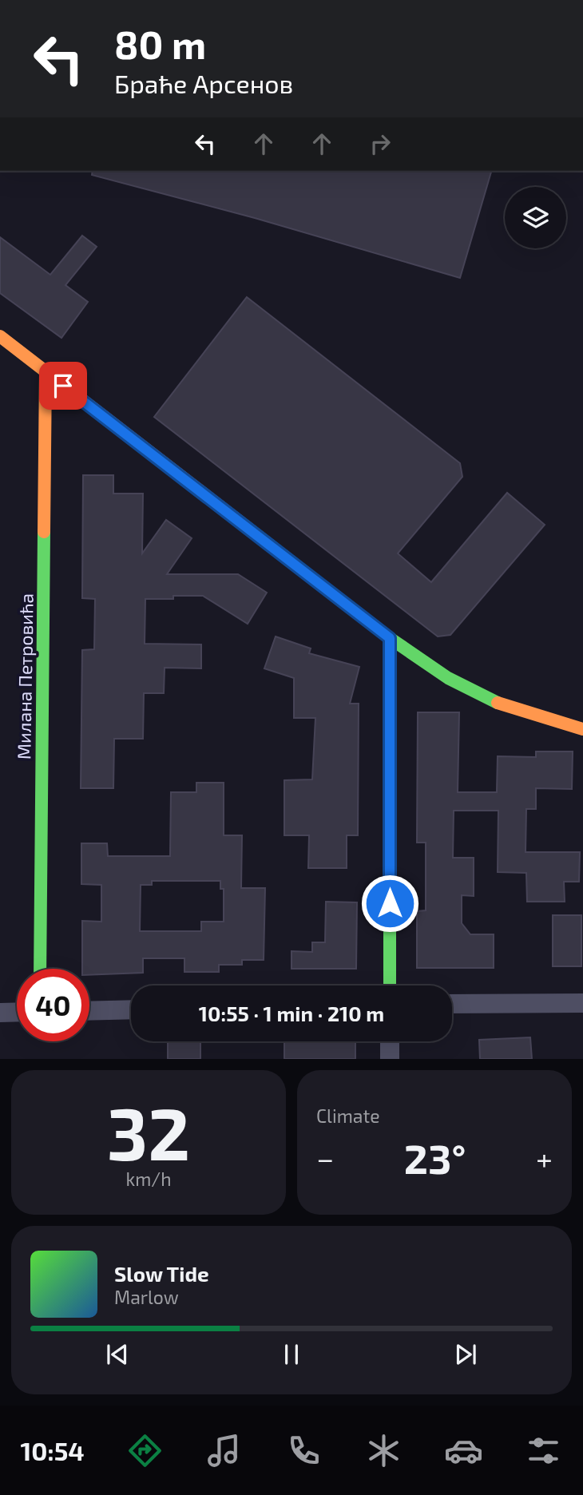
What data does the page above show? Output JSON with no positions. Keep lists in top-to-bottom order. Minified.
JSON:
{"streets":{"street":["Милана Петровића"]},"page":{"turn":["80 m","Браће Арсенов"],"limit":"40","trip":"10:55 · 1 min · 210 m","tile":[["32","km/h"],"Climate"],"heat":["−","23°","+"],"song":["Slow Tide","Marlow"],"tabs":"10:54"}}
